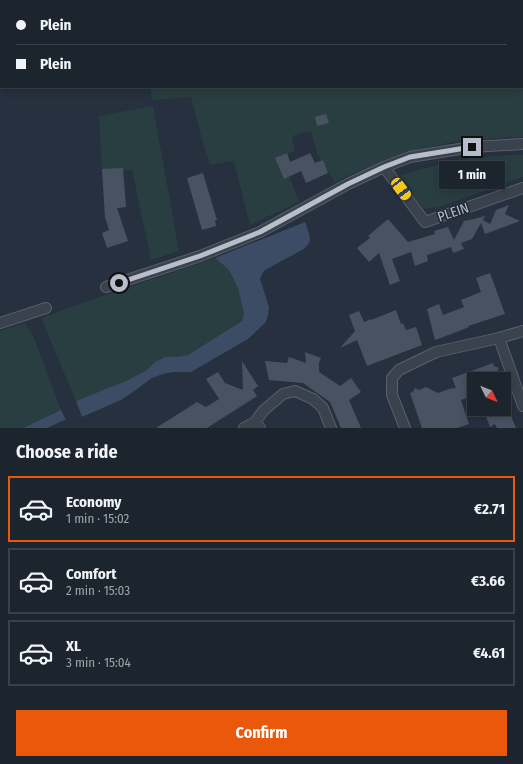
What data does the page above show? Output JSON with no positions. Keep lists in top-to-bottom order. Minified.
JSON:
{"streets":{"street":["PLEIN"]},"north":"bottom right","page":{"banner":["Plein","Plein"],"bubble":"1 min","heading":"Choose a ride","list":[{"name":"Economy","note":"1 min · 15:02","value":"€2.71"},{"name":"Comfort","note":"2 min · 15:03","value":"€3.66"},{"name":"XL","note":"3 min · 15:04","value":"€4.61"}],"buttons":"Confirm"}}
